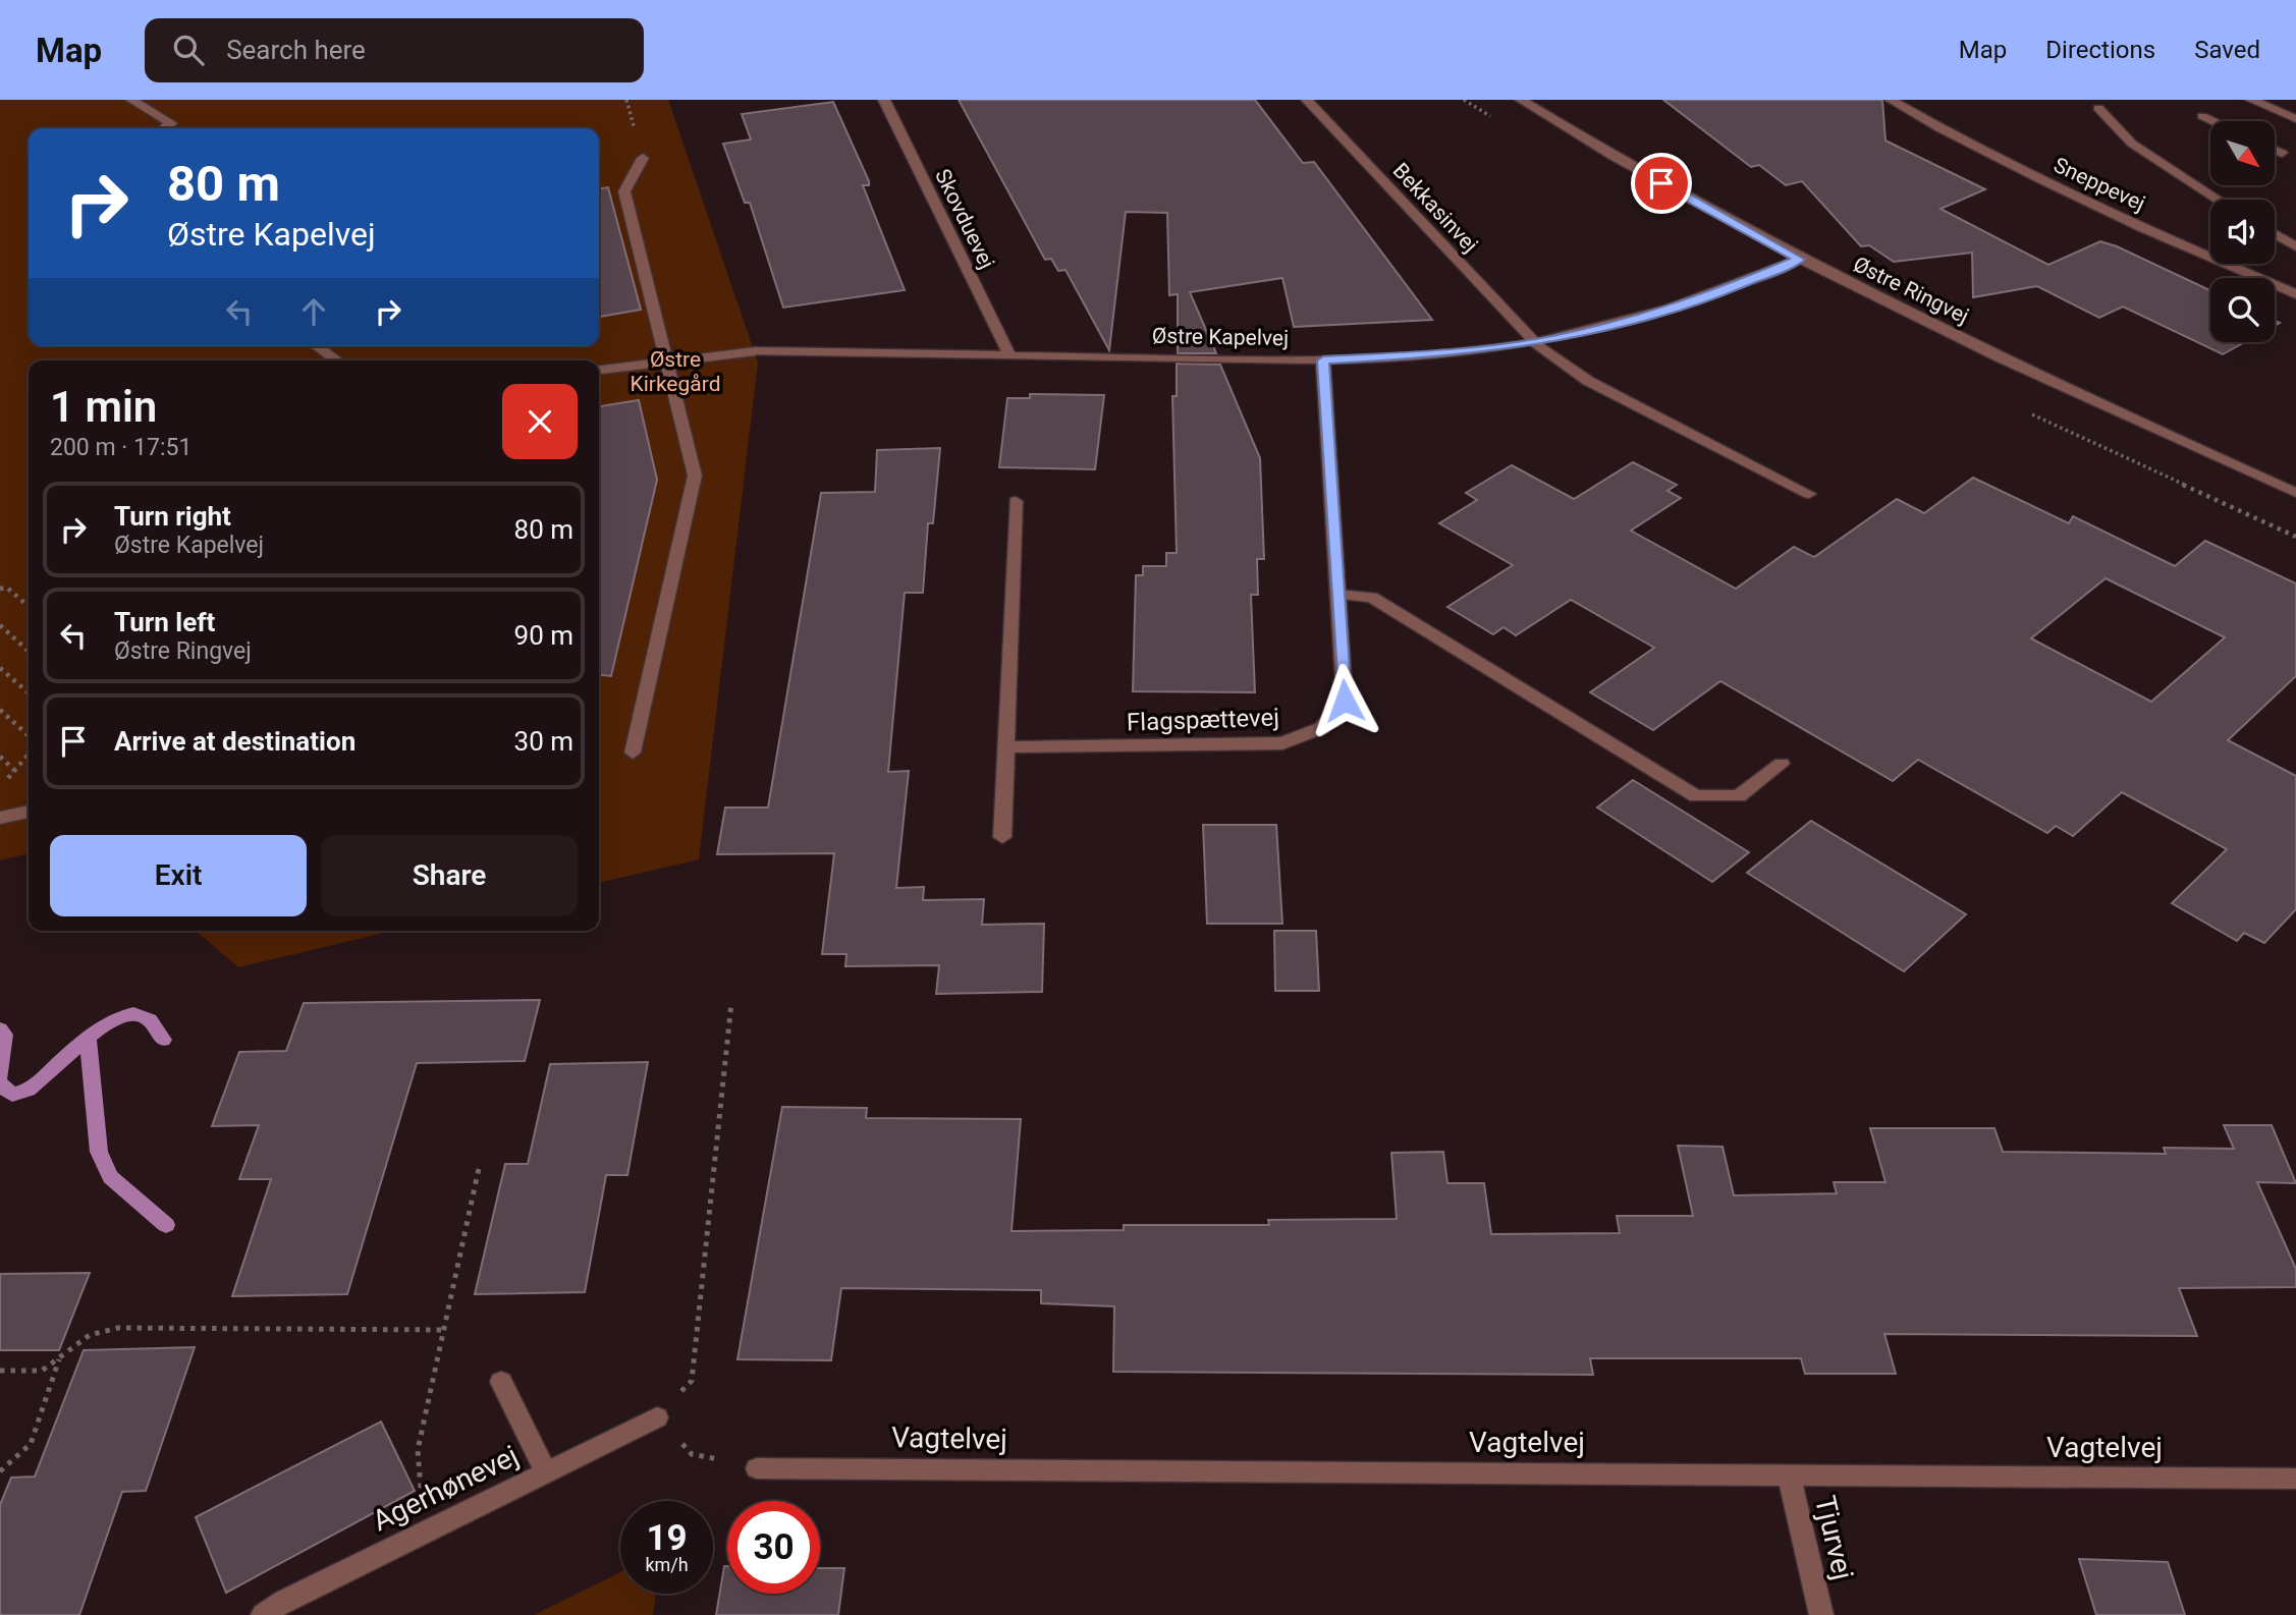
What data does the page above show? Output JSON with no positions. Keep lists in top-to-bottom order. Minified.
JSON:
{"streets":{"street":["Sneppevej","Bekkasinvej","Skovduevej","Østre Ringvej","Østre Kapelvej","Flagspættevej","Vagtelvej","Agerhønevej","Tjurvej"]},"crossings":[["Bekkasinvej","Østre Kapelvej"],["Skovduevej","Østre Kapelvej"],["Østre Ringvej","Østre Kapelvej"],["Østre Kapelvej","Flagspættevej"],["Vagtelvej","Tjurvej"]],"parks":["Østre Kirkegård"],"north":"bottom right","page":{"header":"Map","search":"Search here","nav":["Map","Directions","Saved"],"turn":["80 m","Østre Kapelvej"],"heading":["1 min","200 m · 17:51"],"list":[{"name":"Turn right","note":"Østre Kapelvej","value":"80 m"},{"name":"Turn left","note":"Østre Ringvej","value":"90 m"},{"name":"Arrive at destination","value":"30 m"}],"buttons":["Exit","Share"],"speed":"19 km/h","limit":"30"}}
